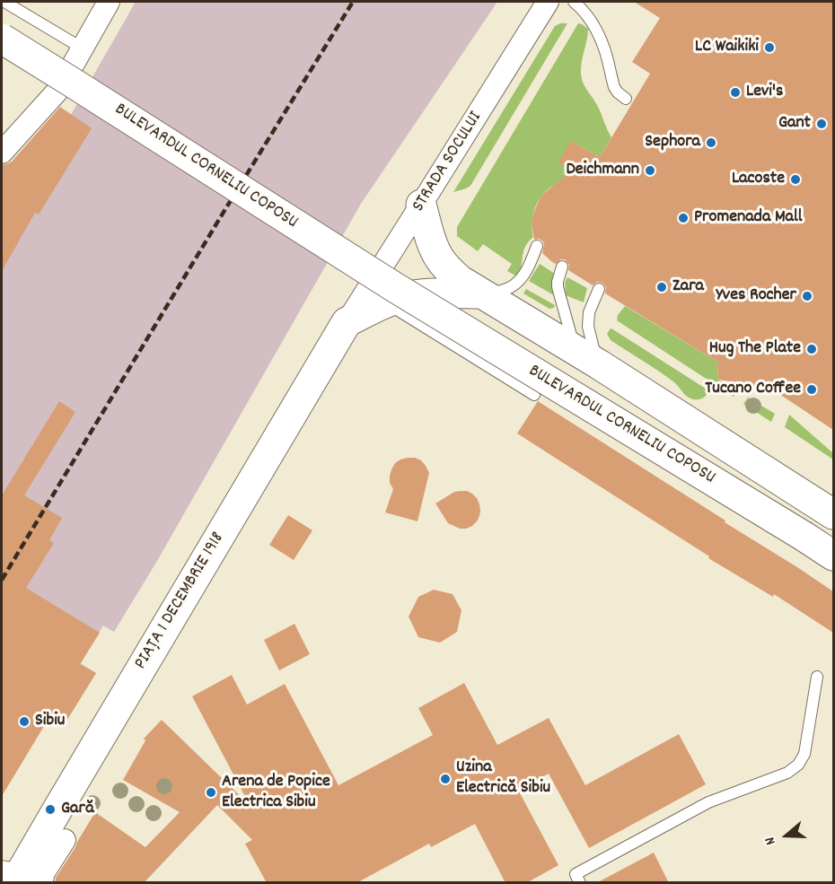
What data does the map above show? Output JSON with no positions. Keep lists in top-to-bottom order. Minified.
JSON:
{"streets":{"street":["STRADA SOCULUI","BULEVARDUL CORNELIU COPOSU","PIAȚA 1 DECEMBRIE 1918"]},"crossings":[["STRADA SOCULUI","BULEVARDUL CORNELIU COPOSU"],["STRADA SOCULUI","PIAȚA 1 DECEMBRIE 1918"]],"places":["LC Waikiki","Levi's","Gant","Sephora","Deichmann","Lacoste","Promenada Mall","Zara","Yves Rocher","Hug The Plate","Tucano Coffee","Sibiu","Uzina Electrică Sibiu","Arena de Popice Electrica Sibiu","Gară"],"north":"left"}
